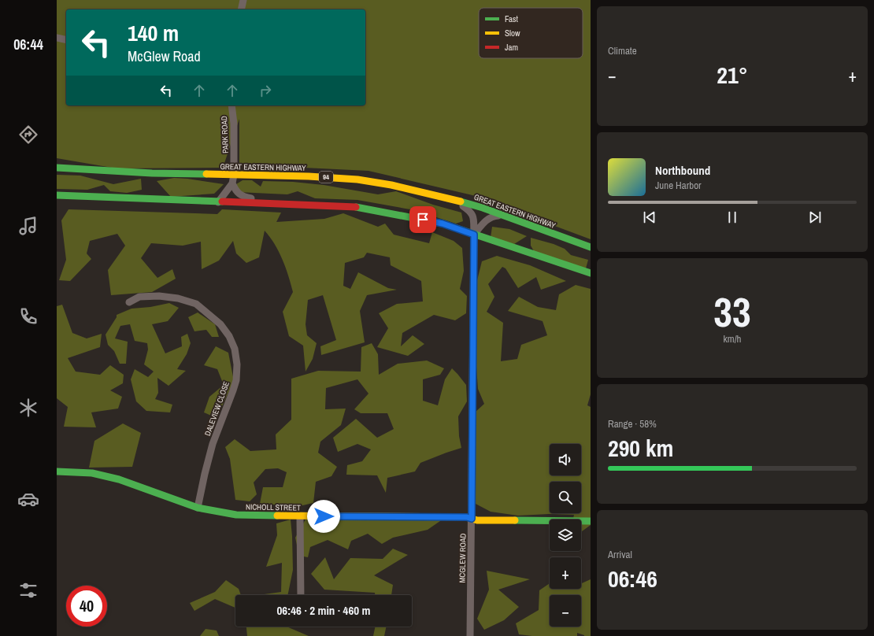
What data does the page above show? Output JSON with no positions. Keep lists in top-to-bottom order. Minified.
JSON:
{"streets":{"main road":["GREAT EASTERN HIGHWAY","94","NICHOLL STREET"],"street":["PARK ROAD","DALEVIEW CLOSE","MCGLEW ROAD"]},"crossings":[["PARK ROAD","GREAT EASTERN HIGHWAY"],["GREAT EASTERN HIGHWAY","MCGLEW ROAD"],["DALEVIEW CLOSE","NICHOLL STREET"],["NICHOLL STREET","MCGLEW ROAD"]],"legend":["Fast","Slow","Jam"],"page":{"tabs":"06:44","tile":["Climate",["33","km/h"],["Range · 58%","290 km"],["Arrival","06:46"]],"turn":["140 m","McGlew Road"],"heat":["−","21°","+"],"song":["Northbound","June Harbor"],"map_buttons":["+","−"],"limit":"40","trip":"06:46 · 2 min · 460 m"}}
